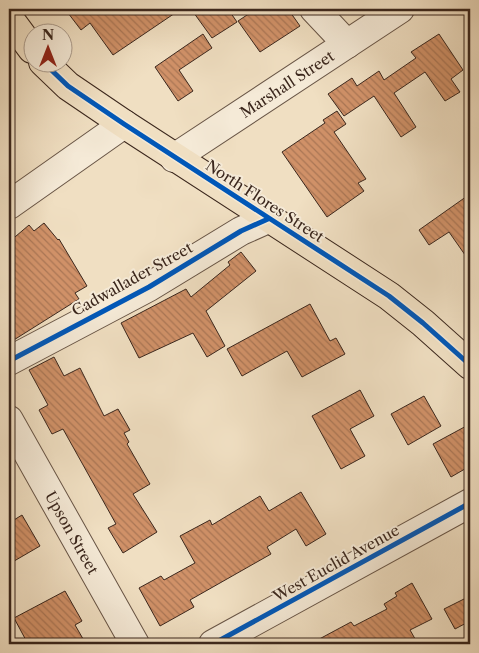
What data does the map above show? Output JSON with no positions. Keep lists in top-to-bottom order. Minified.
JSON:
{"streets":{"main road":["North Flores Street"],"street":["Marshall Street","Cadwallader Street","Upson Street","West Euclid Avenue"]},"crossings":[["Marshall Street","North Flores Street"],["North Flores Street","Cadwallader Street"]],"north":"top"}
